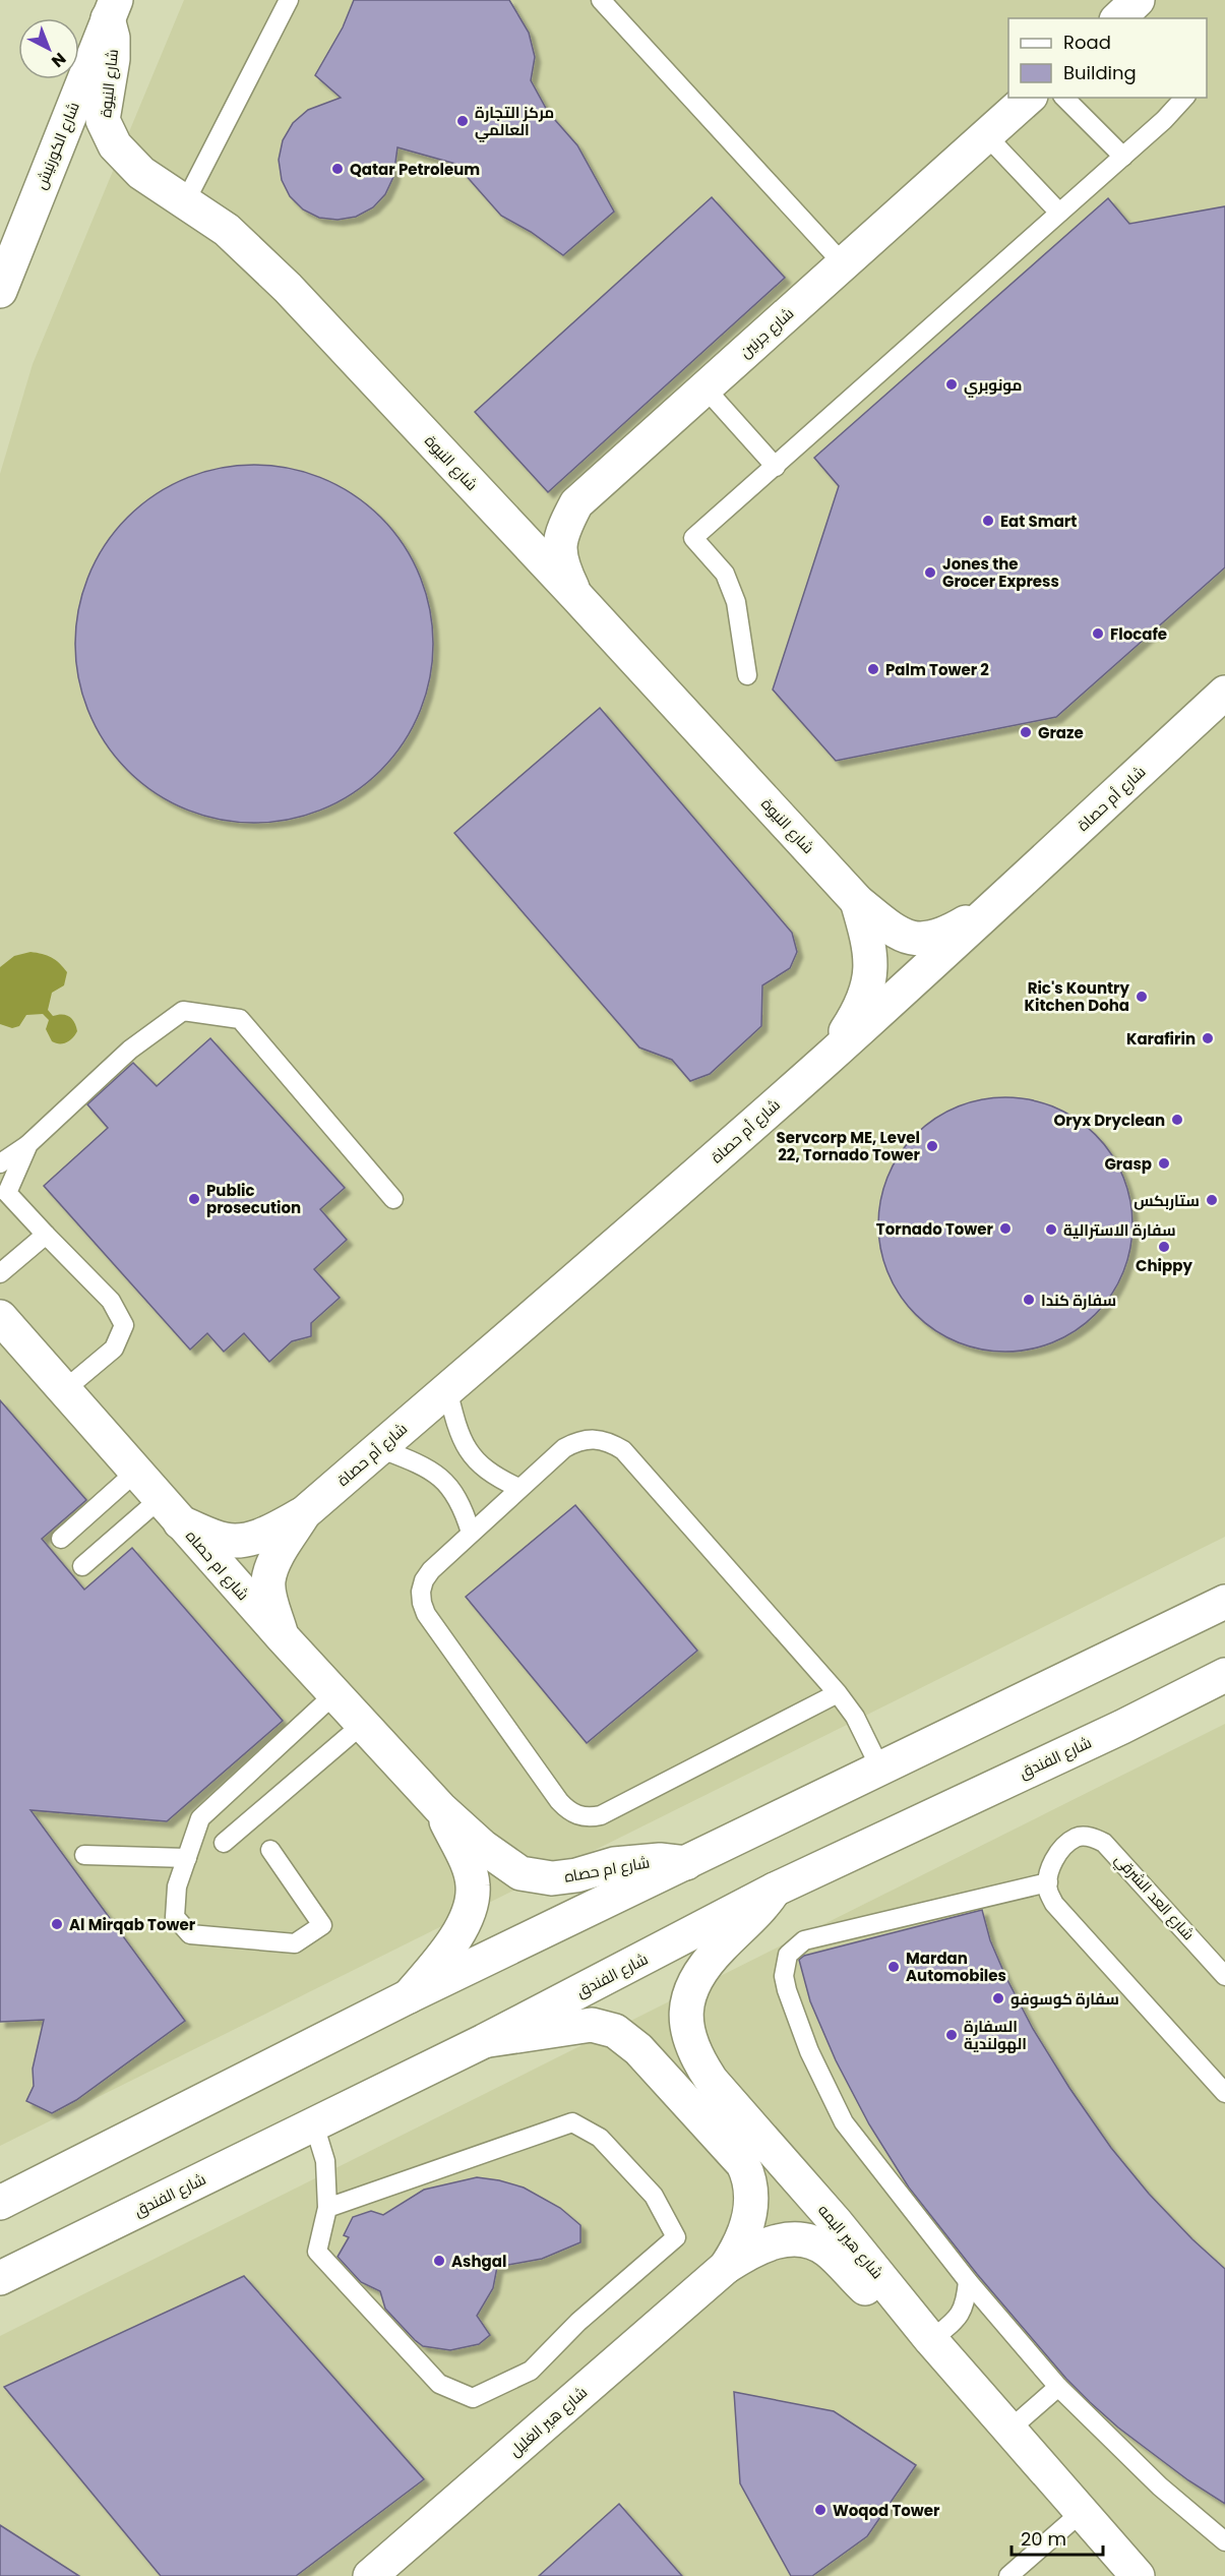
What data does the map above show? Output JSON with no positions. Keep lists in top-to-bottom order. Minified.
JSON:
{"streets":{"street":["شارع النيوة","شارع الكورنيش","شارع جرنين","شارع أم حصاة","شارع ام حصاه","شارع الفندق","شارع هير اليمه","شارع هير الغليل"],"lane":["شارع العد الشرقي"]},"crossings":[["شارع النيوة","شارع الكورنيش"],["شارع النيوة","شارع جرنين"],["شارع النيوة","شارع أم حصاة"],["شارع أم حصاة","شارع ام حصاه"],["شارع الفندق","شارع هير اليمه"],["شارع الفندق","شارع هير الغليل"],["شارع هير اليمه","شارع هير الغليل"]],"places":["مركز التجارة العالمي","Qatar Petroleum","مونوبري","Eat Smart","Jones the Grocer Express","Flocafe","Palm Tower 2","Graze","Ric's Kountry Kitchen Doha","Karafirin","Oryx Dryclean","Servcorp ME, Level 22, Tornado Tower","Grasp","Public prosecution","ستاربكس","Tornado Tower","سفارة الاسترالية","Chippy","سفارة كندا","Al Mirqab Tower","Mardan Automobiles","سفارة كوسوفو","السفارة الهولندية","Ashgal","Woqod Tower"],"legend":["Road","Building"],"scale_bar":"20 m","north":"bottom right"}
